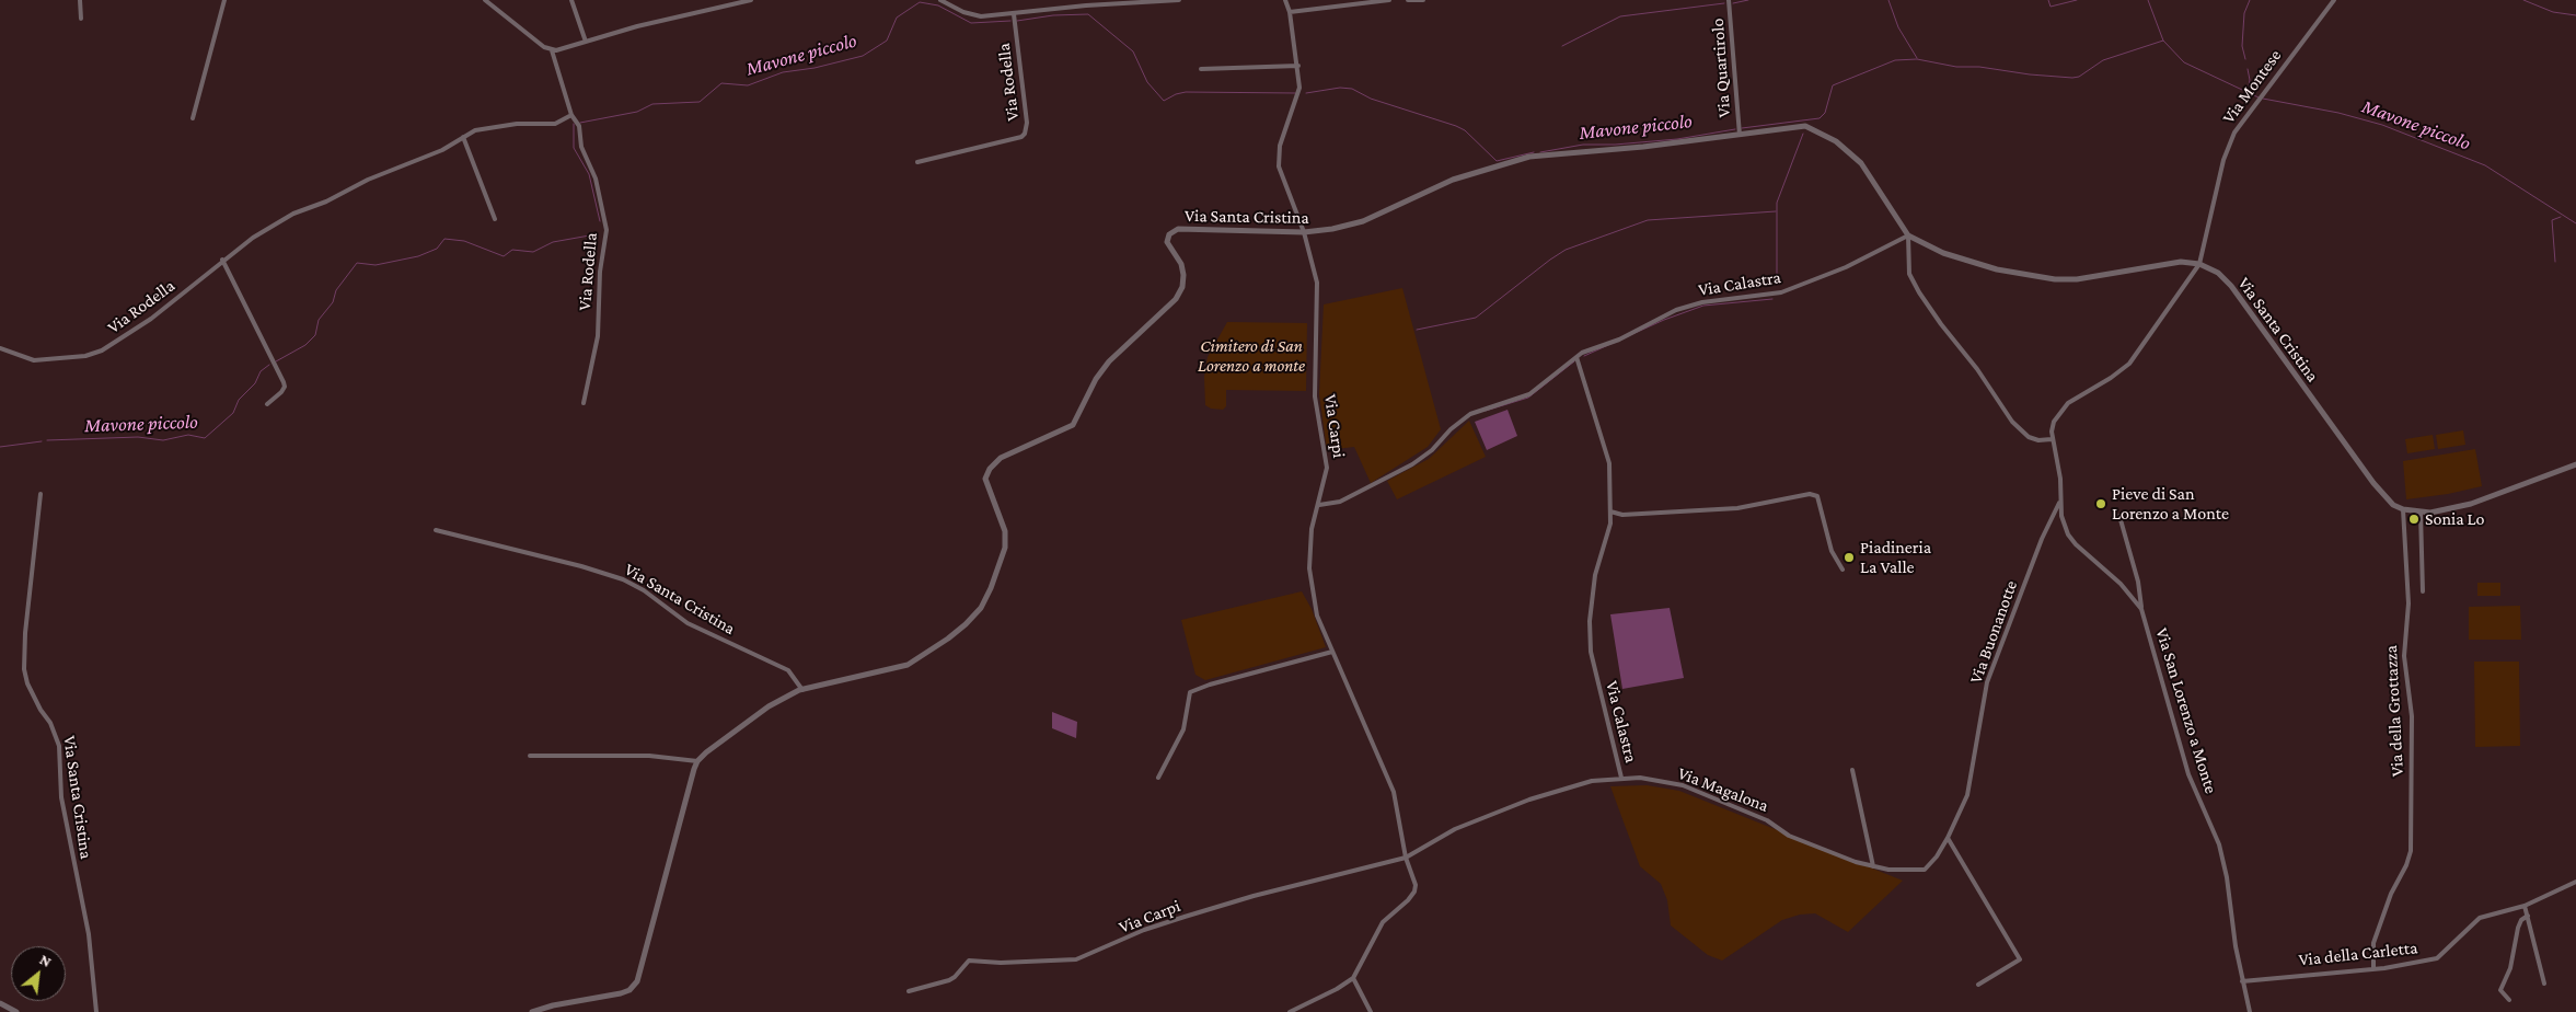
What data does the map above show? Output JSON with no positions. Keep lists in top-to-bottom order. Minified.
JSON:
{"streets":{"street":["Via Quartirolo","Via Rodella","Via Montese","Via Santa Cristina","Via Calastra","Via Carpi","Via Buonanotte","Via San Lorenzo a Monte","Via della Grottazza","Via Magalona","Via della Carletta"]},"crossings":[["Via Quartirolo","Via Santa Cristina"],["Via Montese","Via Santa Cristina"],["Via Montese","Via San Lorenzo a Monte"],["Via Santa Cristina","Via Calastra"],["Via Santa Cristina","Via Carpi"],["Via Santa Cristina","Via San Lorenzo a Monte"],["Via Santa Cristina","Via della Grottazza"],["Via Calastra","Via Carpi"],["Via Calastra","Via Magalona"],["Via Carpi","Via Magalona"],["Via Buonanotte","Via San Lorenzo a Monte"],["Via Buonanotte","Via Magalona"],["Via San Lorenzo a Monte","Via della Carletta"],["Via della Grottazza","Via della Carletta"]],"water":["Mavone piccolo"],"parks":["Cimitero di San Lorenzo a monte"],"places":["Pieve di San Lorenzo a Monte","Sonia Lo","Piadineria La Valle"],"north":"top right"}
